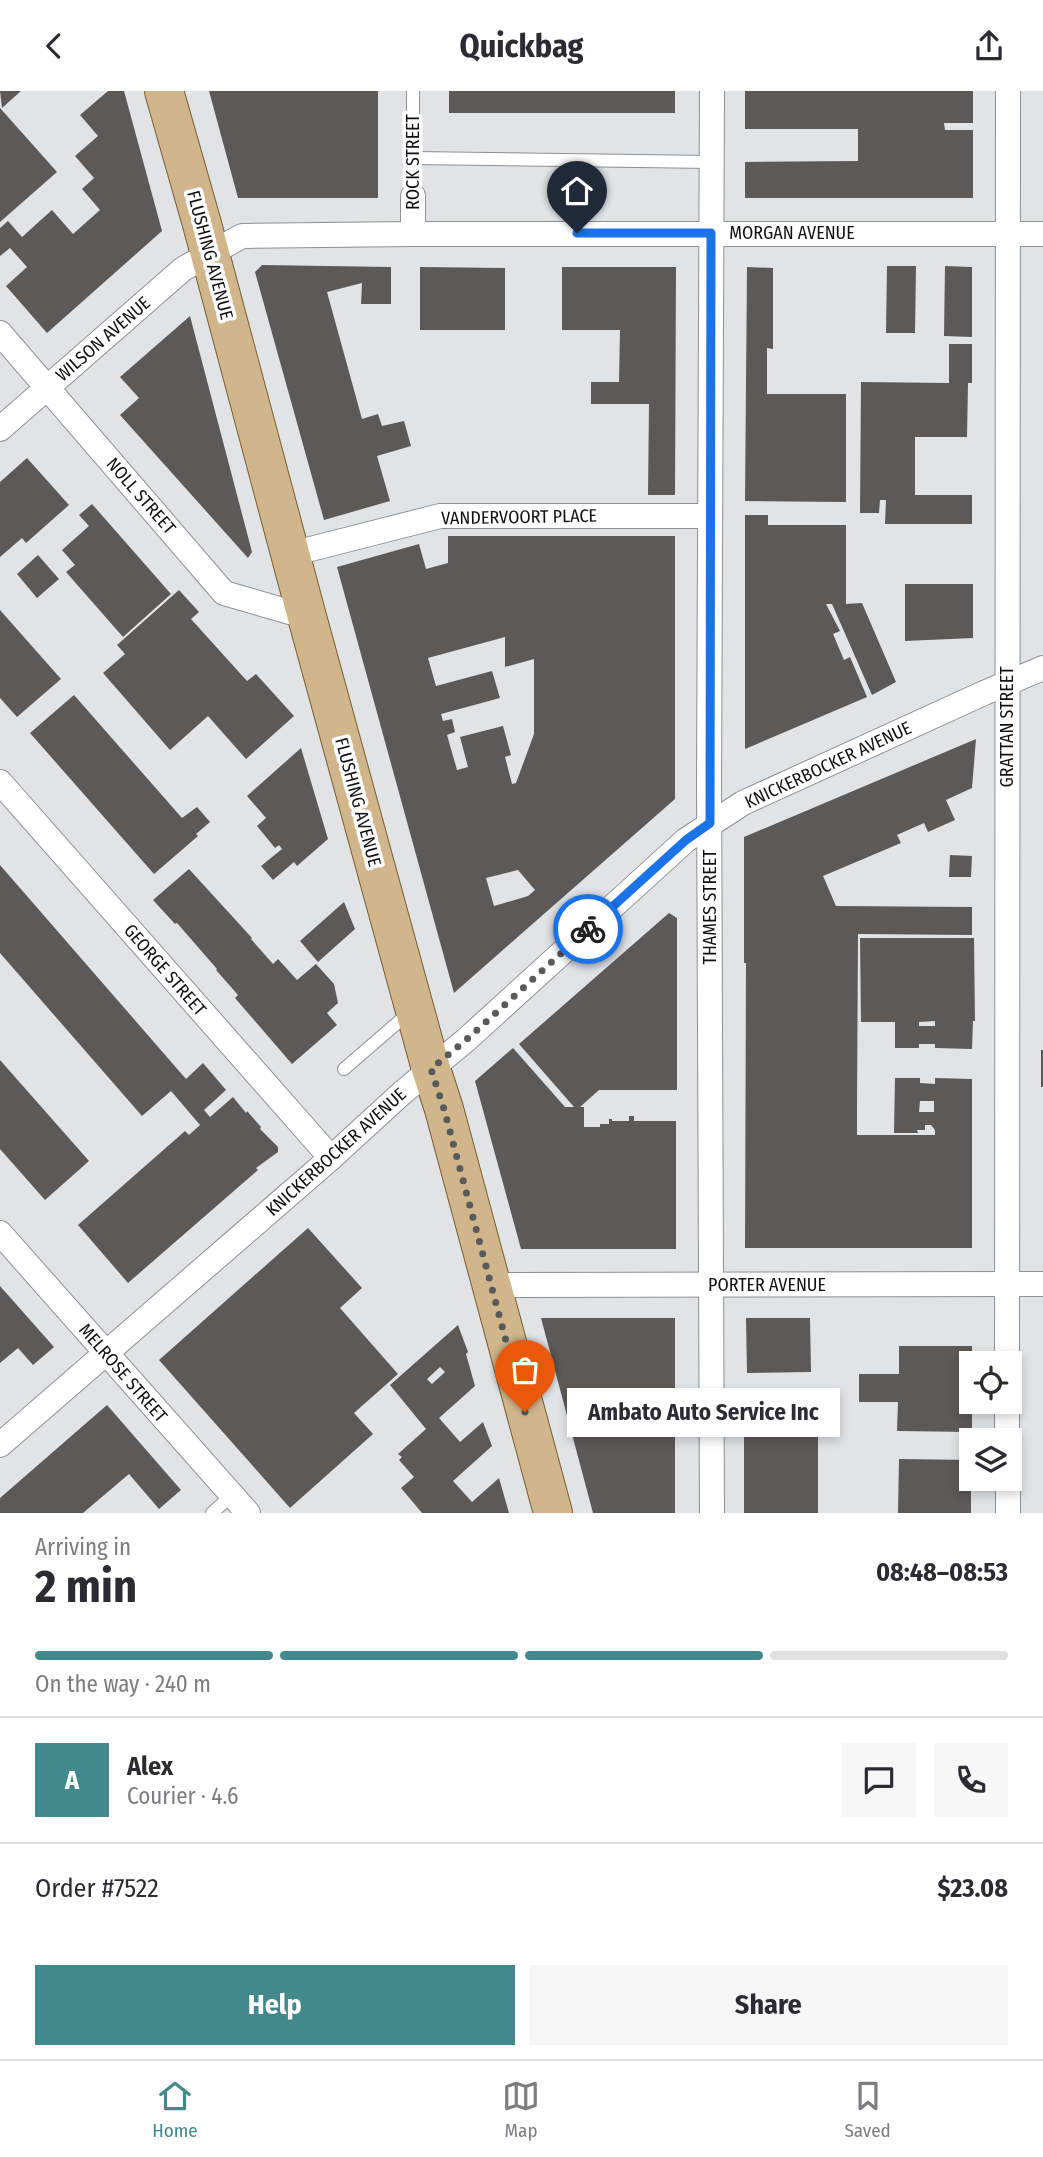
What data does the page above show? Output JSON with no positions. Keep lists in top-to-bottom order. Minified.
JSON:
{"streets":{"main road":["FLUSHING AVENUE"],"street":["ROCK STREET","MORGAN AVENUE","WILSON AVENUE","NOLL STREET","VANDERVOORT PLACE","GRATTAN STREET","KNICKERBOCKER AVENUE","THAMES STREET","GEORGE STREET","PORTER AVENUE","MELROSE STREET"]},"crossings":[["ROCK STREET","MORGAN AVENUE"],["MORGAN AVENUE","FLUSHING AVENUE"],["MORGAN AVENUE","WILSON AVENUE"],["MORGAN AVENUE","GRATTAN STREET"],["MORGAN AVENUE","THAMES STREET"],["FLUSHING AVENUE","WILSON AVENUE"],["FLUSHING AVENUE","NOLL STREET"],["FLUSHING AVENUE","VANDERVOORT PLACE"],["FLUSHING AVENUE","KNICKERBOCKER AVENUE"],["FLUSHING AVENUE","PORTER AVENUE"],["WILSON AVENUE","NOLL STREET"],["VANDERVOORT PLACE","THAMES STREET"],["GRATTAN STREET","KNICKERBOCKER AVENUE"],["GRATTAN STREET","PORTER AVENUE"],["KNICKERBOCKER AVENUE","THAMES STREET"],["KNICKERBOCKER AVENUE","GEORGE STREET"],["KNICKERBOCKER AVENUE","MELROSE STREET"],["THAMES STREET","PORTER AVENUE"]],"places":["Ambato Auto Service Inc"],"page":{"header":"Quickbag","bubble":"Ambato Auto Service Inc","heading":["2 min","Arriving in","08:48–08:53"],"panel":["Alex","Courier · 4.6","Order #7522","$23.08"],"bar":"On the way · 240 m","round":"A","buttons":["Help","Share"],"tabs":["Home","Map","Saved"]}}
